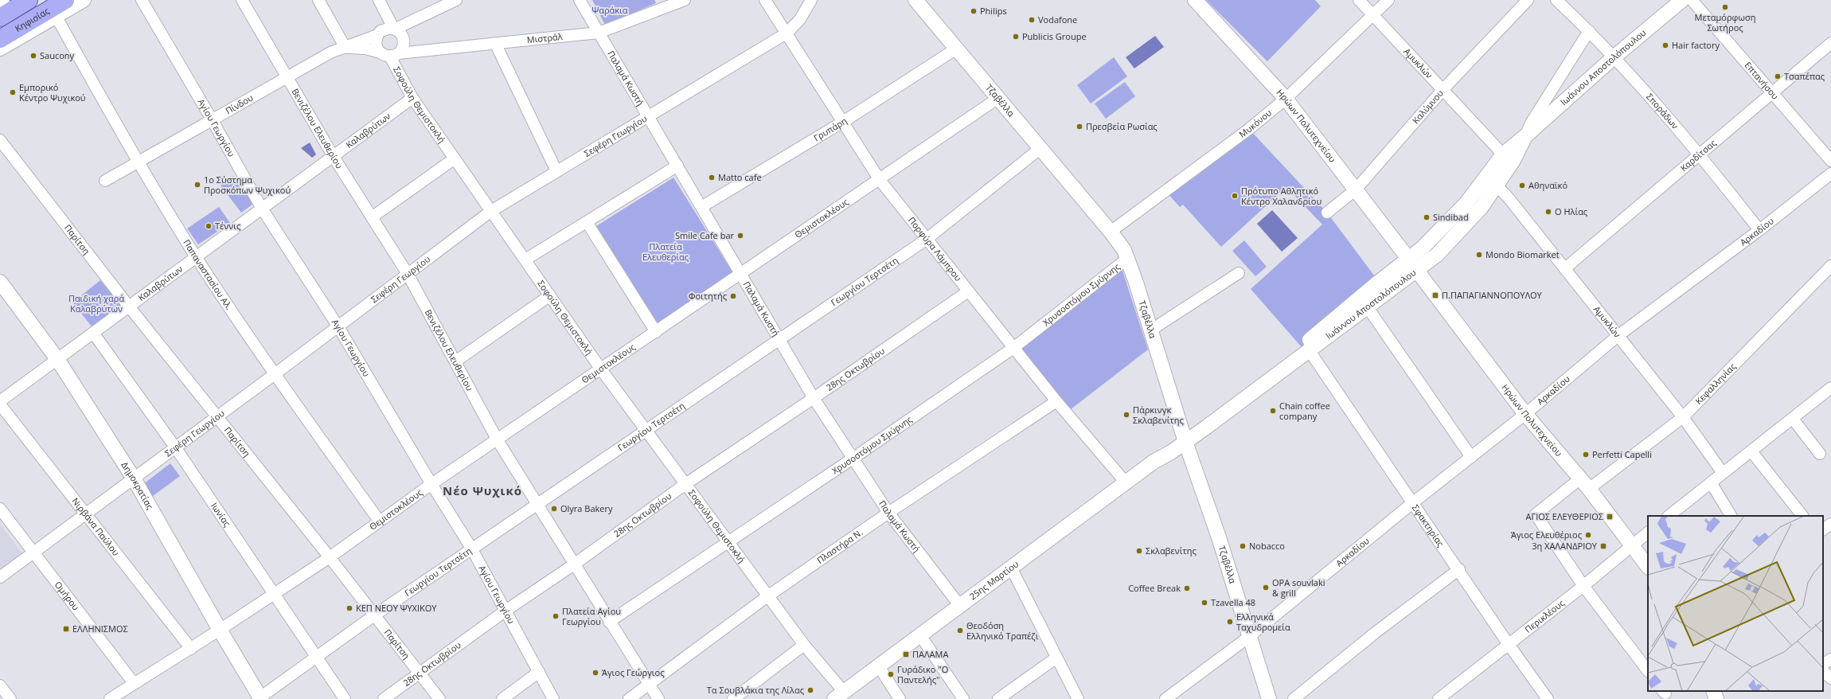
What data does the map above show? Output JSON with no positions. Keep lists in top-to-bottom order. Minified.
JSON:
{"streets":{"main road":["Κηφισίας"],"street":["Μιστράλ","Αμυκλών","Ιωάννου Αποστολόπουλου","Παλαμά Κωστή","Επτανήσου","Τζαβέλλα","Πίνδου","Σοφούλη Θεμιστοκλή","Καλύμνου","Σποράδων","Μυκόνου","Ηρώων Πολυτεχνείου","Αγίου Γεωργίου","Βενιζέλου Ελευθερίου","Γρυπάρη","Καλαβρύτων","Σεφέρη Γεωργίου","Καρδίτσας","Θεμιστοκλέους","Αρκαδίου","Παρίτση","Πορφύρα Λάμπρου","Παπαναστασίου Αλ.","Γεωργίου Τερτσέτη","Χρυσοστόμου Σμύρνης","28ης Οκτωβρίου","Κεφαλληνίας","Δημοκρατίας","Ιωνίας","Σφακτηρίας","Νιρβάνα Παύλου","Πλαστήρα Ν.","25ης Μαρτίου","Ομήρου","Περικλέους"]},"crossings":[["Μιστράλ","Παλαμά Κωστή"],["Μιστράλ","Πίνδου"],["Μιστράλ","Σοφούλη Θεμιστοκλή"],["Αμυκλών","Ιωάννου Αποστολόπουλου"],["Αμυκλών","Καλύμνου"],["Αμυκλών","Μυκόνου"],["Αμυκλών","Καρδίτσας"],["Αμυκλών","Αρκαδίου"],["Αμυκλών","Κεφαλληνίας"],["Ιωάννου Αποστολόπουλου","Τζαβέλλα"],["Ιωάννου Αποστολόπουλου","Σποράδων"],["Ιωάννου Αποστολόπουλου","Ηρώων Πολυτεχνείου"],["Ιωάννου Αποστολόπουλου","Σφακτηρίας"],["Ιωάννου Αποστολόπουλου","25ης Μαρτίου"],["Παλαμά Κωστή","Γρυπάρη"],["Παλαμά Κωστή","Σεφέρη Γεωργίου"],["Παλαμά Κωστή","Θεμιστοκλέους"],["Παλαμά Κωστή","Γεωργίου Τερτσέτη"],["Παλαμά Κωστή","Χρυσοστόμου Σμύρνης"],["Παλαμά Κωστή","28ης Οκτωβρίου"],["Παλαμά Κωστή","Πλαστήρα Ν."],["Παλαμά Κωστή","25ης Μαρτίου"],["Επτανήσου","Καρδίτσας"],["Τζαβέλλα","Μυκόνου"],["Τζαβέλλα","Γρυπάρη"],["Τζαβέλλα","Θεμιστοκλέους"],["Τζαβέλλα","Αρκαδίου"],["Τζαβέλλα","Γεωργίου Τερτσέτη"],["Τζαβέλλα","Χρυσοστόμου Σμύρνης"],["Τζαβέλλα","25ης Μαρτίου"],["Πίνδου","Σοφούλη Θεμιστοκλή"],["Πίνδου","Αγίου Γεωργίου"],["Πίνδου","Βενιζέλου Ελευθερίου"],["Πίνδου","Παπαναστασίου Αλ."],["Σοφούλη Θεμιστοκλή","Καλαβρύτων"],["Σοφούλη Θεμιστοκλή","Σεφέρη Γεωργίου"],["Σοφούλη Θεμιστοκλή","Θεμιστοκλέους"],["Σοφούλη Θεμιστοκλή","Γεωργίου Τερτσέτη"],["Σοφούλη Θεμιστοκλή","Χρυσοστόμου Σμύρνης"],["Σοφούλη Θεμιστοκλή","28ης Οκτωβρίου"],["Σοφούλη Θεμιστοκλή","Πλαστήρα Ν."],["Σοφούλη Θεμιστοκλή","25ης Μαρτίου"],["Καλύμνου","Ηρώων Πολυτεχνείου"],["Σποράδων","Καρδίτσας"],["Σποράδων","Αρκαδίου"],["Μυκόνου","Ηρώων Πολυτεχνείου"],["Ηρώων Πολυτεχνείου","Αρκαδίου"],["Ηρώων Πολυτεχνείου","Κεφαλληνίας"],["Ηρώων Πολυτεχνείου","Περικλέους"],["Αγίου Γεωργίου","Καλαβρύτων"],["Αγίου Γεωργίου","Σεφέρη Γεωργίου"],["Αγίου Γεωργίου","Θεμιστοκλέους"],["Αγίου Γεωργίου","Γεωργίου Τερτσέτη"],["Αγίου Γεωργίου","28ης Οκτωβρίου"],["Βενιζέλου Ελευθερίου","Καλαβρύτων"],["Βενιζέλου Ελευθερίου","Σεφέρη Γεωργίου"],["Βενιζέλου Ελευθερίου","Θεμιστοκλέους"],["Βενιζέλου Ελευθερίου","Γεωργίου Τερτσέτη"],["Βενιζέλου Ελευθερίου","Χρυσοστόμου Σμύρνης"],["Βενιζέλου Ελευθερίου","28ης Οκτωβρίου"],["Βενιζέλου Ελευθερίου","Πλαστήρα Ν."],["Γρυπάρη","Πορφύρα Λάμπρου"],["Καλαβρύτων","Παρίτση"],["Καλαβρύτων","Παπαναστασίου Αλ."],["Καλαβρύτων","Δημοκρατίας"],["Καλαβρύτων","Ιωνίας"],["Σεφέρη Γεωργίου","Παρίτση"],["Σεφέρη Γεωργίου","Πορφύρα Λάμπρου"],["Σεφέρη Γεωργίου","Παπαναστασίου Αλ."],["Σεφέρη Γεωργίου","Δημοκρατίας"],["Σεφέρη Γεωργίου","Ιωνίας"],["Σεφέρη Γεωργίου","Νιρβάνα Παύλου"],["Σεφέρη Γεωργίου","Ομήρου"],["Θεμιστοκλέους","Παρίτση"],["Θεμιστοκλέους","Πορφύρα Λάμπρου"],["Θεμιστοκλέους","Παπαναστασίου Αλ."],["Θεμιστοκλέους","Δημοκρατίας"],["Θεμιστοκλέους","Ιωνίας"],["Θεμιστοκλέους","Νιρβάνα Παύλου"],["Θεμιστοκλέους","Ομήρου"],["Αρκαδίου","Σφακτηρίας"],["Παρίτση","Γεωργίου Τερτσέτη"],["Παρίτση","28ης Οκτωβρίου"],["Πορφύρα Λάμπρου","Γεωργίου Τερτσέτη"],["Πορφύρα Λάμπρου","Χρυσοστόμου Σμύρνης"],["Πορφύρα Λάμπρου","28ης Οκτωβρίου"],["Πορφύρα Λάμπρου","Πλαστήρα Ν."],["Πορφύρα Λάμπρου","25ης Μαρτίου"],["Γεωργίου Τερτσέτη","Δημοκρατίας"],["Γεωργίου Τερτσέτη","Ιωνίας"],["Κεφαλληνίας","Περικλέους"],["Σφακτηρίας","Περικλέους"]],"districts":["Νέο Ψυχικό"],"parks":["Ψαράκια","Πλατεία Ελευθερίας","Παιδική χαρά Καλαβρύτων"],"places":{"other":["Μεταμόρφωση Σωτήρος","Philips","Vodafone","Publicis Groupe","Hair factory","Saucony","Τσαπέπας","Εμπορικό Κέντρο Ψυχικού","Πρεσβεία Ρωσίας","Matto cafe","1ο Σύστημα Προσκόπων Ψυχικού","Αθηναϊκό","Πρότυπο Αθλητικό Κέντρο Χαλανδρίου","Ο Ηλίας","Sindibad","Τέννις","Smile Cafe bar","Mondo Biomarket","Φοιτητής","Chain coffee company","Πάρκινγκ Σκλαβενίτης","Perfetti Capelli","Olyra Bakery","Άγιος Ελευθέριος","Nobacco","Σκλαβενίτης","OPA souvlaki & grill","Coffee Break","Tzavella 48","ΚΕΠ ΝΕΟΥ ΨΥΧΙΚΟΥ","Πλατεία Αγίου Γεωργίου","Ελληνικά Ταχυδρομεία","Θεοδόση Ελληνικό Τραπέζι","Άγιος Γεώργιος","Γυράδικο \"Ο Παντελής\"","Τα Σουβλάκια της Λίλας"],"transit":["Π.ΠΑΠΑΓΙΑΝΝΟΠΟΥΛΟΥ","ΑΓΙΟΣ ΕΛΕΥΘΕΡΙΟΣ","3η ΧΑΛΑΝΔΡΙΟΥ","ΕΛΛΗΝΙΣΜΟΣ","ΠΑΛΑΜΑ"]}}
